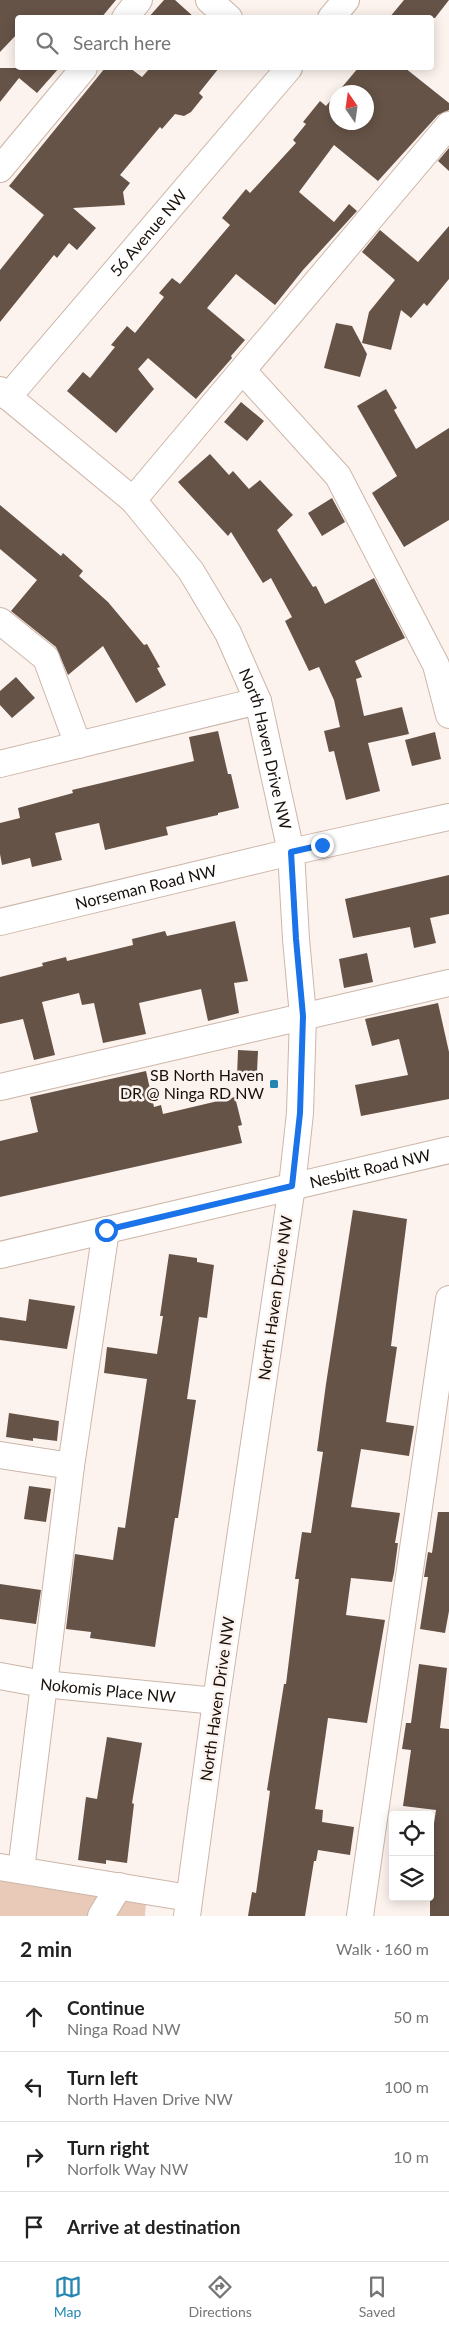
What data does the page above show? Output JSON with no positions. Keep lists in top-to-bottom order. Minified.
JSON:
{"streets":{"street":["56 Avenue NW","North Haven Drive NW","Norseman Road NW","Nesbitt Road NW","Nokomis Place NW"]},"crossings":[["56 Avenue NW","North Haven Drive NW"],["North Haven Drive NW","Norseman Road NW"],["North Haven Drive NW","Nesbitt Road NW"],["North Haven Drive NW","Nokomis Place NW"]],"places":{"transit":["SB North Haven DR @ Ninga RD NW"]},"north":"top","page":{"search":"Search here","heading":["2 min","Walk · 160 m"],"list":[["Continue","Ninga Road NW","50 m"],["Turn left","North Haven Drive NW","100 m"],["Turn right","Norfolk Way NW","10 m"],"Arrive at destination"],"nav":["Map","Directions","Saved"]}}
